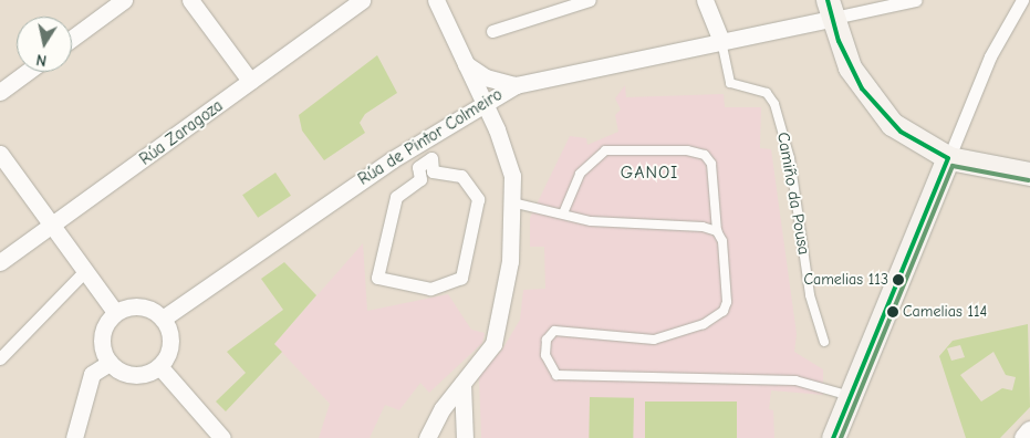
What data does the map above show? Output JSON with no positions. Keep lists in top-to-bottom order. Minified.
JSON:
{"streets":{"street":["Rúa Zaragoza","Rúa de Pintor Colmeiro"],"lane":["Camiño da Pousa"]},"crossings":[["Rúa de Pintor Colmeiro","Camiño da Pousa"]],"districts":["GANOI"],"places":["Camelias 113","Camelias 114"],"north":"bottom"}
